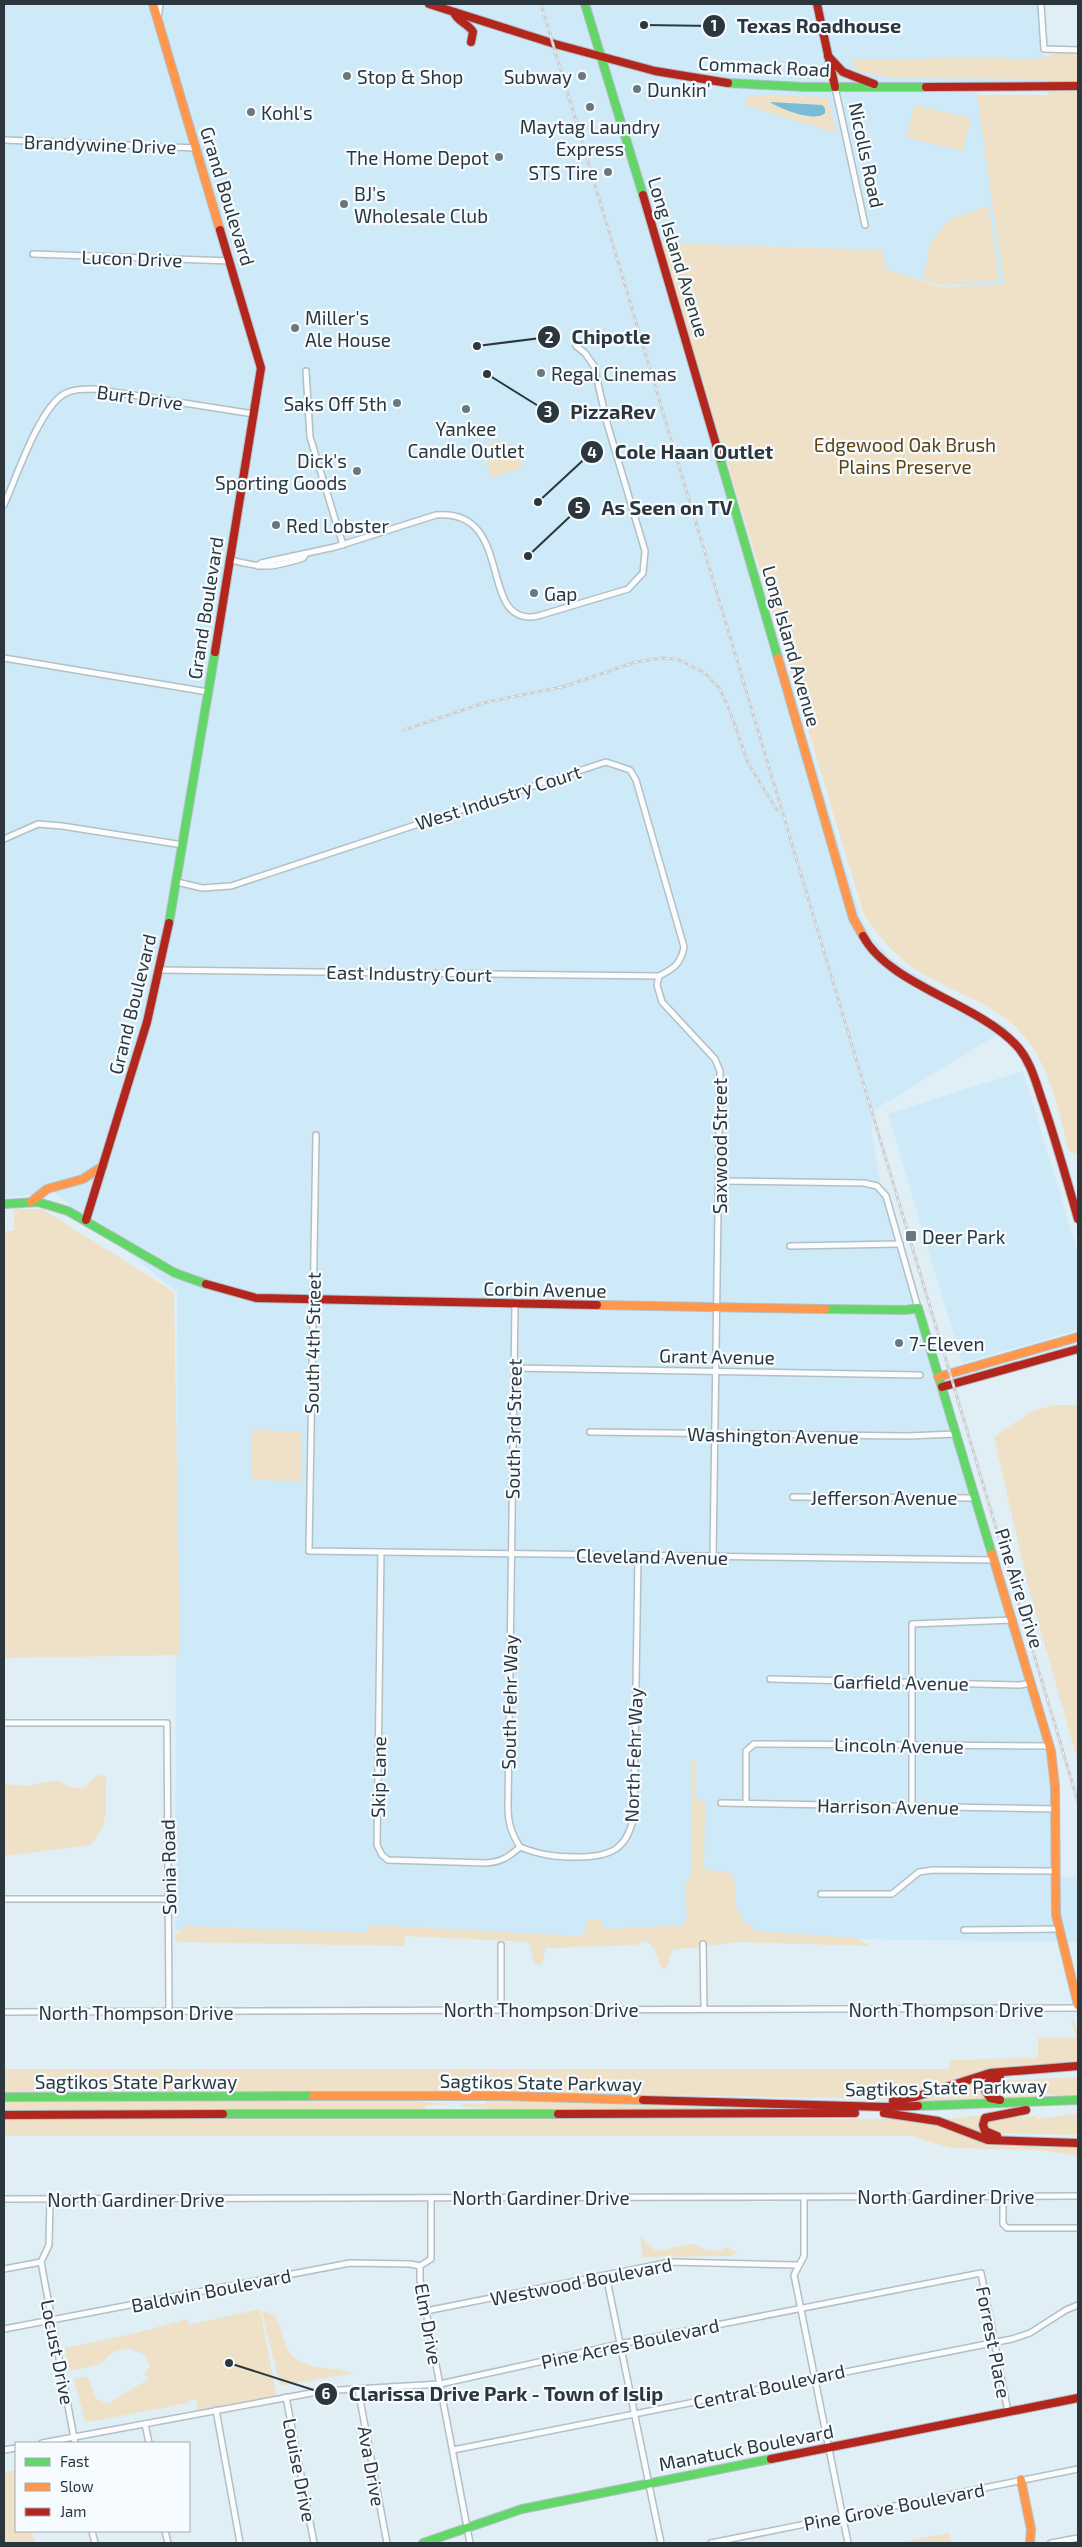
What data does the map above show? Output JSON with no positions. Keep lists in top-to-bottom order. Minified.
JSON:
{"streets":{"main road":["Commack Road","Nicolls Road","Grand Boulevard","Long Island Avenue","Corbin Avenue","Pine Aire Drive","Sagtikos State Parkway","Manatuck Boulevard"],"street":["Brandywine Drive","Lucon Drive","Burt Drive","West Industry Court","East Industry Court","Saxwood Street","South 4th Street","Grant Avenue","South 3rd Street","Washington Avenue","Jefferson Avenue","Cleveland Avenue","Garfield Avenue","South Fehr Way","Lincoln Avenue","North Fehr Way","Skip Lane","Harrison Avenue","Sonia Road","North Thompson Drive","North Gardiner Drive","Westwood Boulevard","Baldwin Boulevard","Elm Drive","Forrest Place","Pine Acres Boulevard","Locust Drive","Central Boulevard","Ava Drive","Louise Drive","Pine Grove Boulevard"]},"crossings":[["Commack Road","Nicolls Road"],["Commack Road","Long Island Avenue"],["Brandywine Drive","Grand Boulevard"],["Grand Boulevard","Lucon Drive"],["Grand Boulevard","Burt Drive"],["Grand Boulevard","West Industry Court"],["Grand Boulevard","East Industry Court"],["Grand Boulevard","Corbin Avenue"],["West Industry Court","East Industry Court"],["West Industry Court","Saxwood Street"],["East Industry Court","Saxwood Street"],["Saxwood Street","Corbin Avenue"],["Saxwood Street","Grant Avenue"],["Saxwood Street","Washington Avenue"],["Saxwood Street","Cleveland Avenue"],["Saxwood Street","Pine Aire Drive"],["Corbin Avenue","South 4th Street"],["Corbin Avenue","South 3rd Street"],["Corbin Avenue","Pine Aire Drive"],["South 4th Street","Cleveland Avenue"],["Grant Avenue","South 3rd Street"],["South 3rd Street","Cleveland Avenue"],["South 3rd Street","South Fehr Way"],["Washington Avenue","Pine Aire Drive"],["Jefferson Avenue","Pine Aire Drive"],["Cleveland Avenue","Pine Aire Drive"],["Cleveland Avenue","South Fehr Way"],["Cleveland Avenue","North Fehr Way"],["Cleveland Avenue","Skip Lane"],["Pine Aire Drive","Garfield Avenue"],["Pine Aire Drive","Lincoln Avenue"],["Pine Aire Drive","Harrison Avenue"],["Pine Aire Drive","North Thompson Drive"],["South Fehr Way","North Fehr Way"],["South Fehr Way","Skip Lane"],["Lincoln Avenue","Harrison Avenue"],["North Fehr Way","Skip Lane"],["Sonia Road","North Thompson Drive"],["North Gardiner Drive","Elm Drive"],["Westwood Boulevard","Elm Drive"],["Baldwin Boulevard","Elm Drive"],["Baldwin Boulevard","Locust Drive"],["Elm Drive","Pine Acres Boulevard"],["Elm Drive","Central Boulevard"],["Elm Drive","Manatuck Boulevard"],["Forrest Place","Pine Acres Boulevard"],["Forrest Place","Central Boulevard"],["Forrest Place","Manatuck Boulevard"],["Pine Acres Boulevard","Locust Drive"],["Pine Acres Boulevard","Ava Drive"],["Pine Acres Boulevard","Louise Drive"]],"parks":["Edgewood Oak Brush Plains Preserve"],"places":{"other":["Texas Roadhouse","Stop & Shop","Subway","Dunkin'","Maytag Laundry Express","Kohl's","The Home Depot","STS Tire","BJ's Wholesale Club","Miller's Ale House","Chipotle","Regal Cinemas","PizzaRev","Saks Off 5th","Yankee Candle Outlet","Dick's Sporting Goods","Cole Haan Outlet","Red Lobster","As Seen on TV","Gap","7-Eleven","Clarissa Drive Park - Town of Islip"],"transit":["Deer Park"]},"legend":["Fast","Slow","Jam"]}
